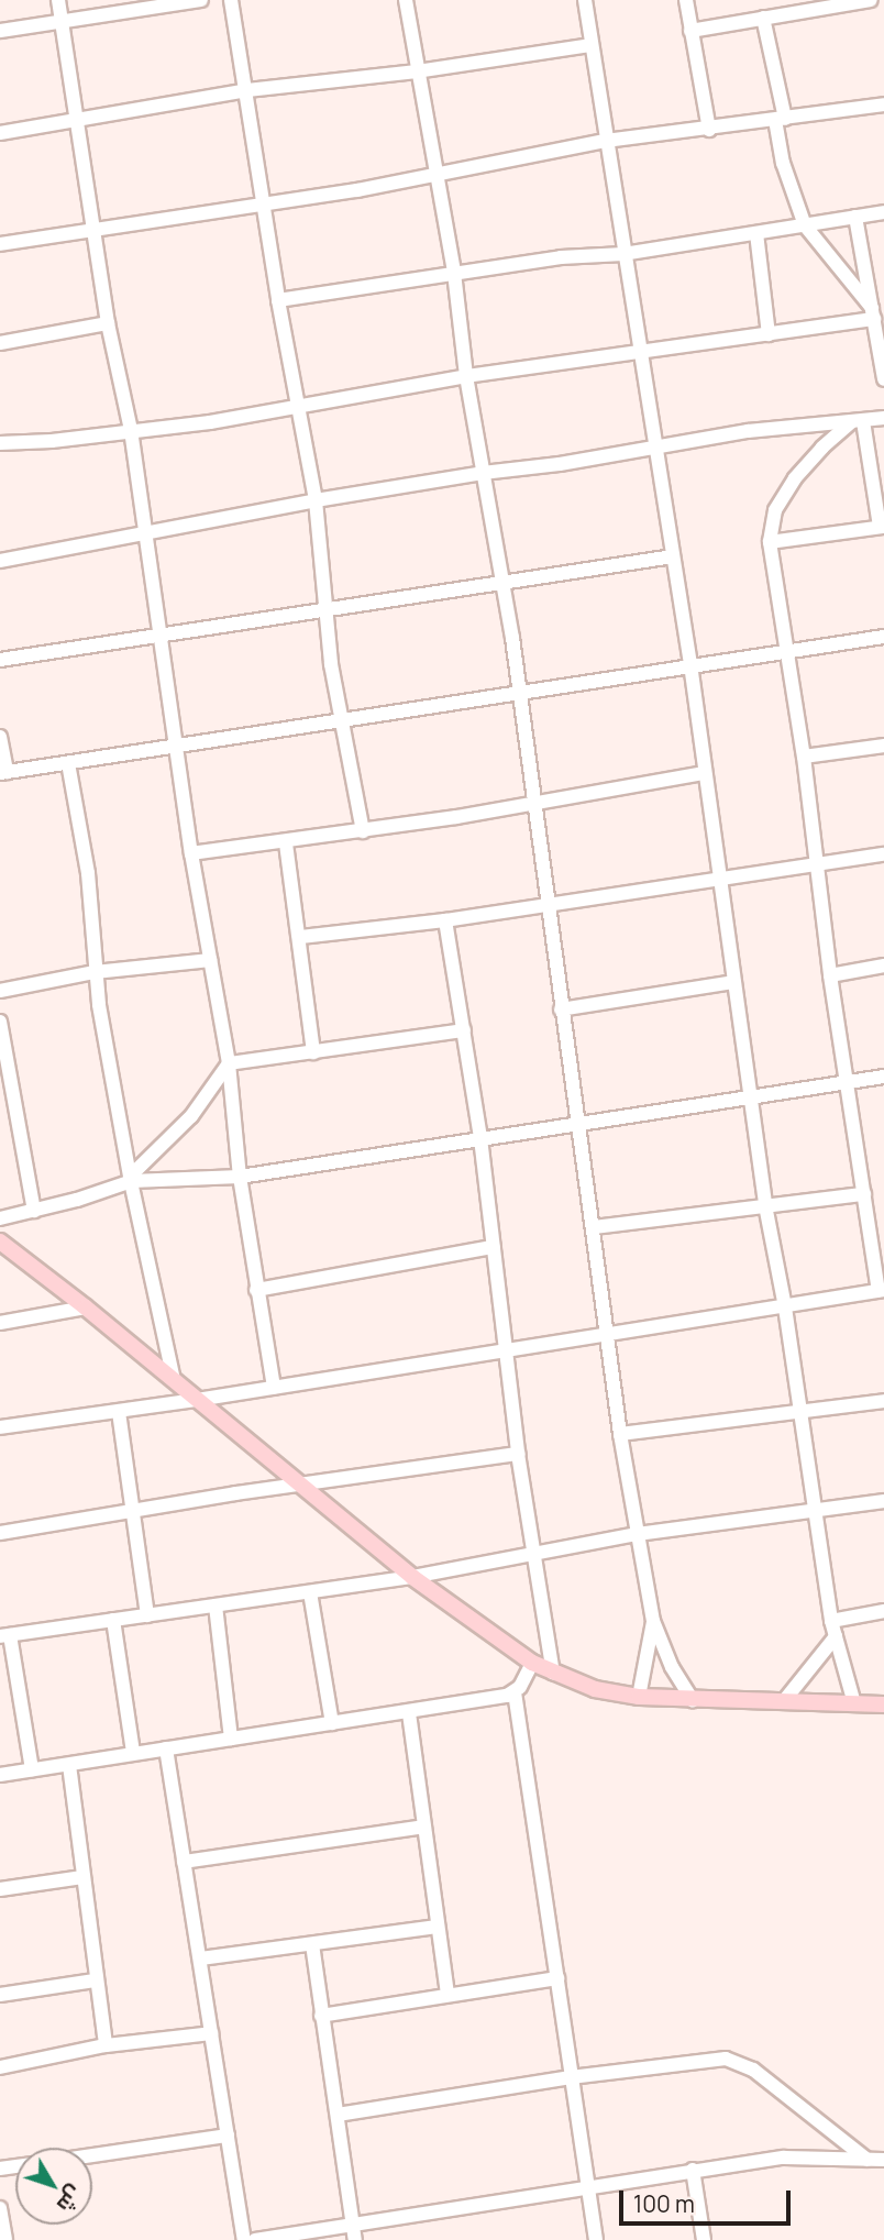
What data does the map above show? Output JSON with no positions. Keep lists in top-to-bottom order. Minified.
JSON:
{"scale_bar":"100 m","north":"bottom right"}
